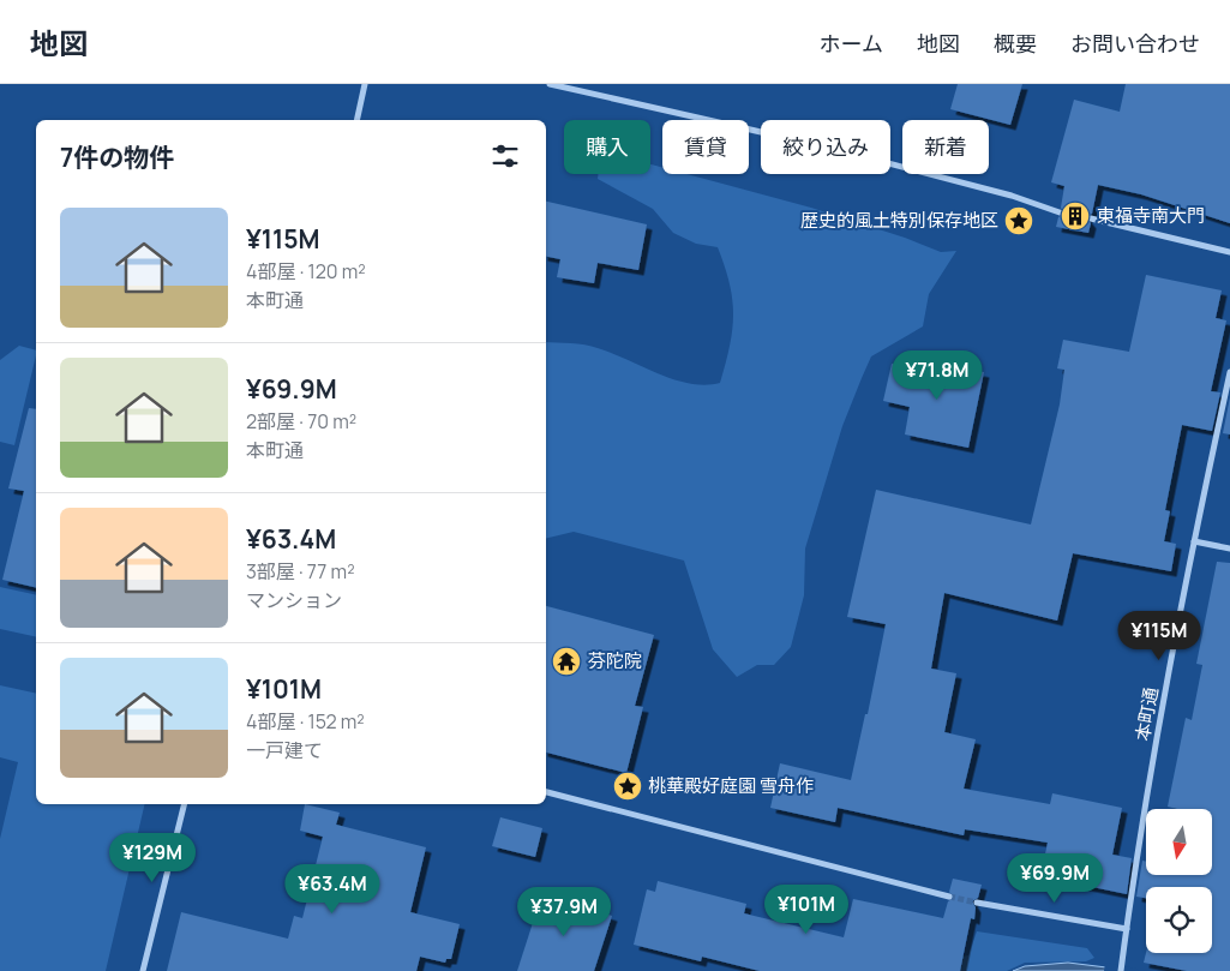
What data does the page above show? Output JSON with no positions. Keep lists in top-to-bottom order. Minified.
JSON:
{"streets":{"street":["本町通"]},"places":{"building":["東福寺南大門"],"place":["歴史的風土特別保存地区","桃華殿好庭園 雪舟作"],"temple":["芬陀院"]},"north":"bottom","page":{"header":"地図","nav":["ホーム","地図","概要","お問い合わせ"],"chip":["購入","賃貸","絞り込み","新着"],"heading":"7件の物件","list":[{"name":"¥115M","note":"4部屋 · 120 m² · 本町通"},{"name":"¥69.9M","note":"2部屋 · 70 m² · 本町通"},{"name":"¥63.4M","note":"3部屋 · 77 m² · マンション"},{"name":"¥101M","note":"4部屋 · 152 m² · 一戸建て"}],"price":["¥71.8M","¥115M","¥129M","¥69.9M","¥63.4M","¥101M","¥37.9M"]}}
